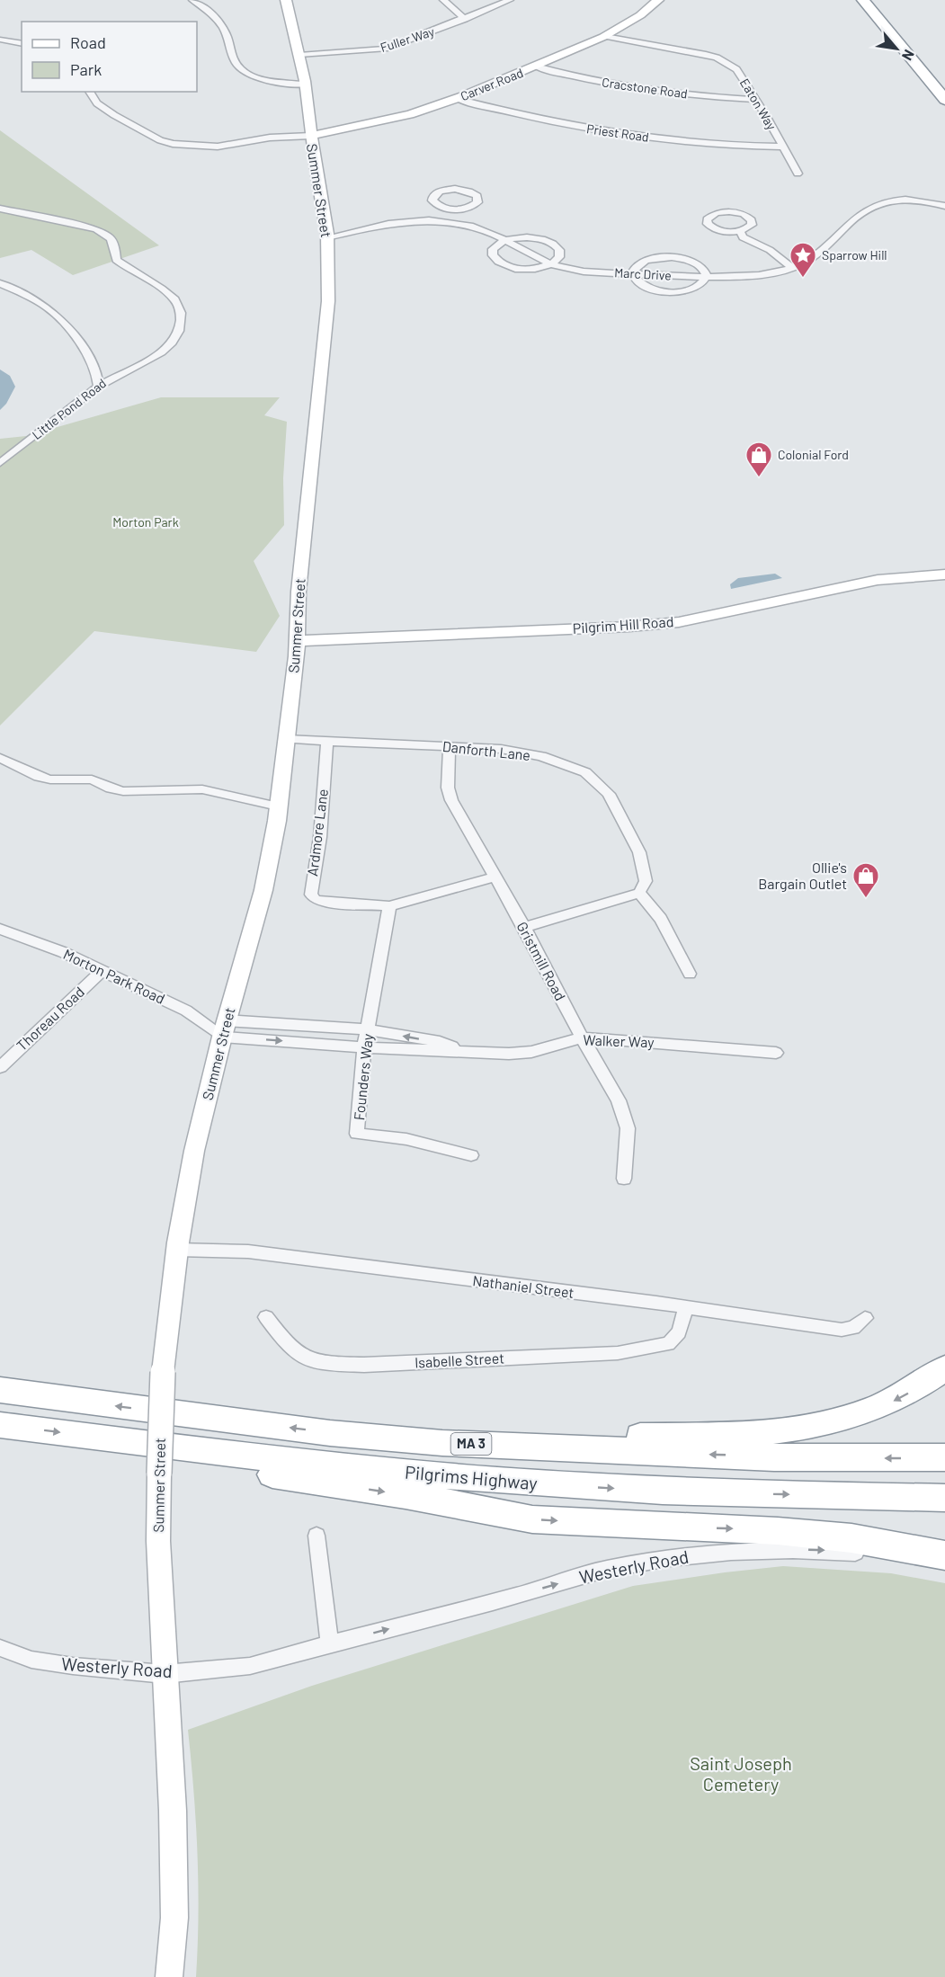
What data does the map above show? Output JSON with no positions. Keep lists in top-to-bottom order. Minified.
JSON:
{"streets":{"highway":["MA 3","Pilgrims Highway"],"main road":["Carver Road","Summer Street","Pilgrim Hill Road"],"street":["Fuller Way","Cracstone Road","Eaton Way","Priest Road","Marc Drive","Little Pond Road","Danforth Lane","Ardmore Lane","Gristmill Road","Morton Park Road","Thoreau Road","Walker Way","Founders Way","Nathaniel Street","Isabelle Street","Westerly Road"]},"crossings":[["Fuller Way","Summer Street"],["Carver Road","Cracstone Road"],["Carver Road","Eaton Way"],["Carver Road","Priest Road"],["Carver Road","Summer Street"],["Cracstone Road","Eaton Way"],["Eaton Way","Priest Road"],["Summer Street","Marc Drive"],["Summer Street","Pilgrim Hill Road"],["Summer Street","Danforth Lane"],["Summer Street","Morton Park Road"],["Summer Street","Walker Way"],["Summer Street","Nathaniel Street"],["Summer Street","Westerly Road"],["Danforth Lane","Ardmore Lane"],["Danforth Lane","Gristmill Road"],["Ardmore Lane","Gristmill Road"],["Ardmore Lane","Founders Way"],["Gristmill Road","Walker Way"],["Morton Park Road","Thoreau Road"],["Morton Park Road","Walker Way"],["Walker Way","Founders Way"],["Nathaniel Street","Isabelle Street"]],"one_way":["Westerly Road"],"parks":["Morton Park","Saint Joseph Cemetery"],"places":{"place":["Sparrow Hill"],"shop":["Colonial Ford","Ollie's Bargain Outlet"]},"legend":["Road","Park"],"north":"bottom right"}
